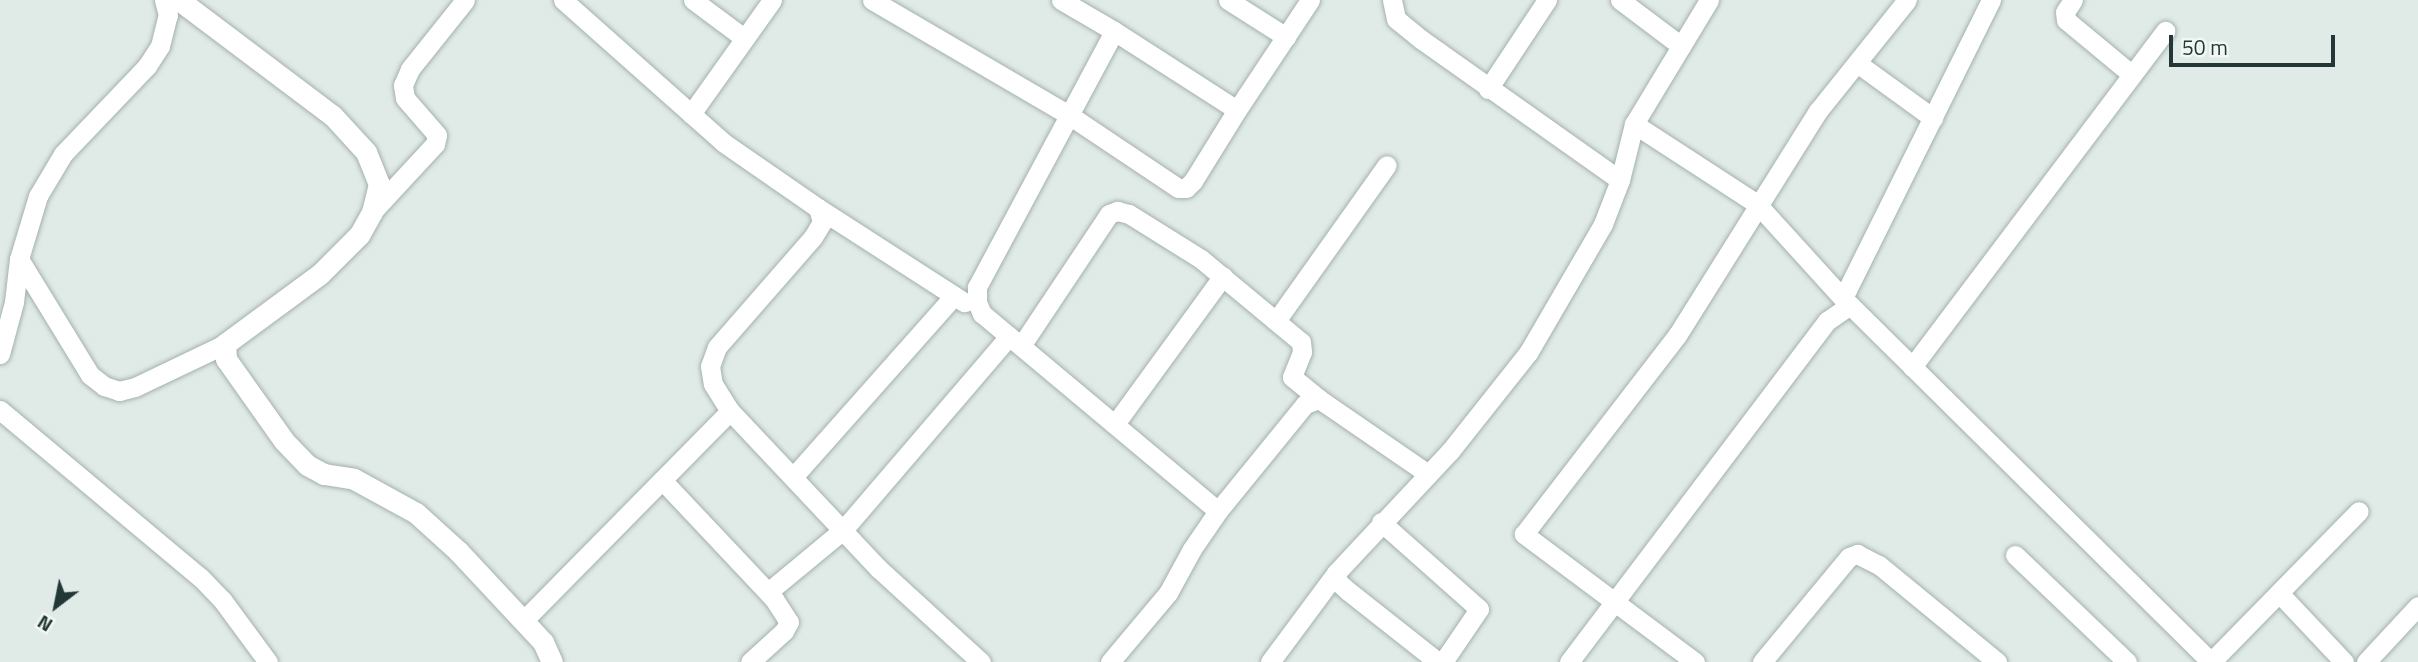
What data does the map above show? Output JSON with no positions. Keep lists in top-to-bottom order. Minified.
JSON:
{"scale_bar":"50 m","north":"bottom left"}
